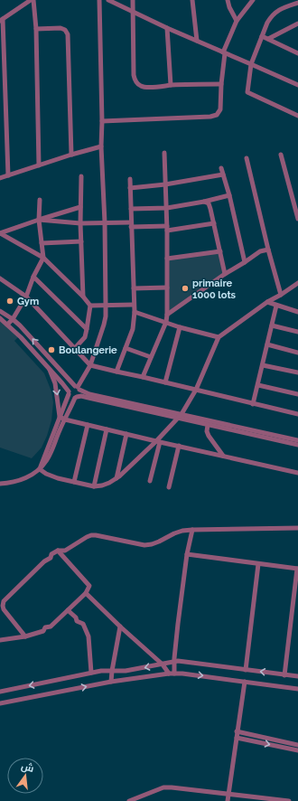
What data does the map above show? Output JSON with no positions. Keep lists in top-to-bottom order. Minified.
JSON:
{"places":["primaire 1000 lots","Gym","Boulangerie"],"north":"top"}
